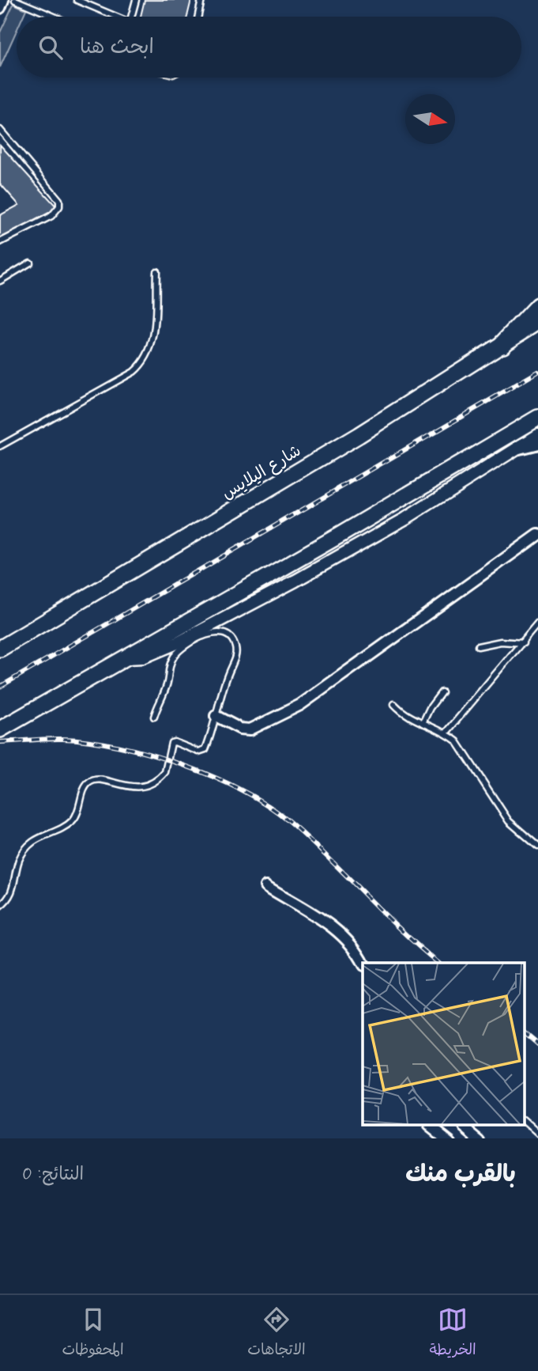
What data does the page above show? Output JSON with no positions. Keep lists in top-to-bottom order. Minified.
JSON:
{"streets":{"highway":["شارع اليلايس"]},"north":"right","page":{"search":"ابحث هنا","heading":["بالقرب منك","النتائج: 0"],"nav":["الخريطة","الاتجاهات","المحفوظات"]}}
